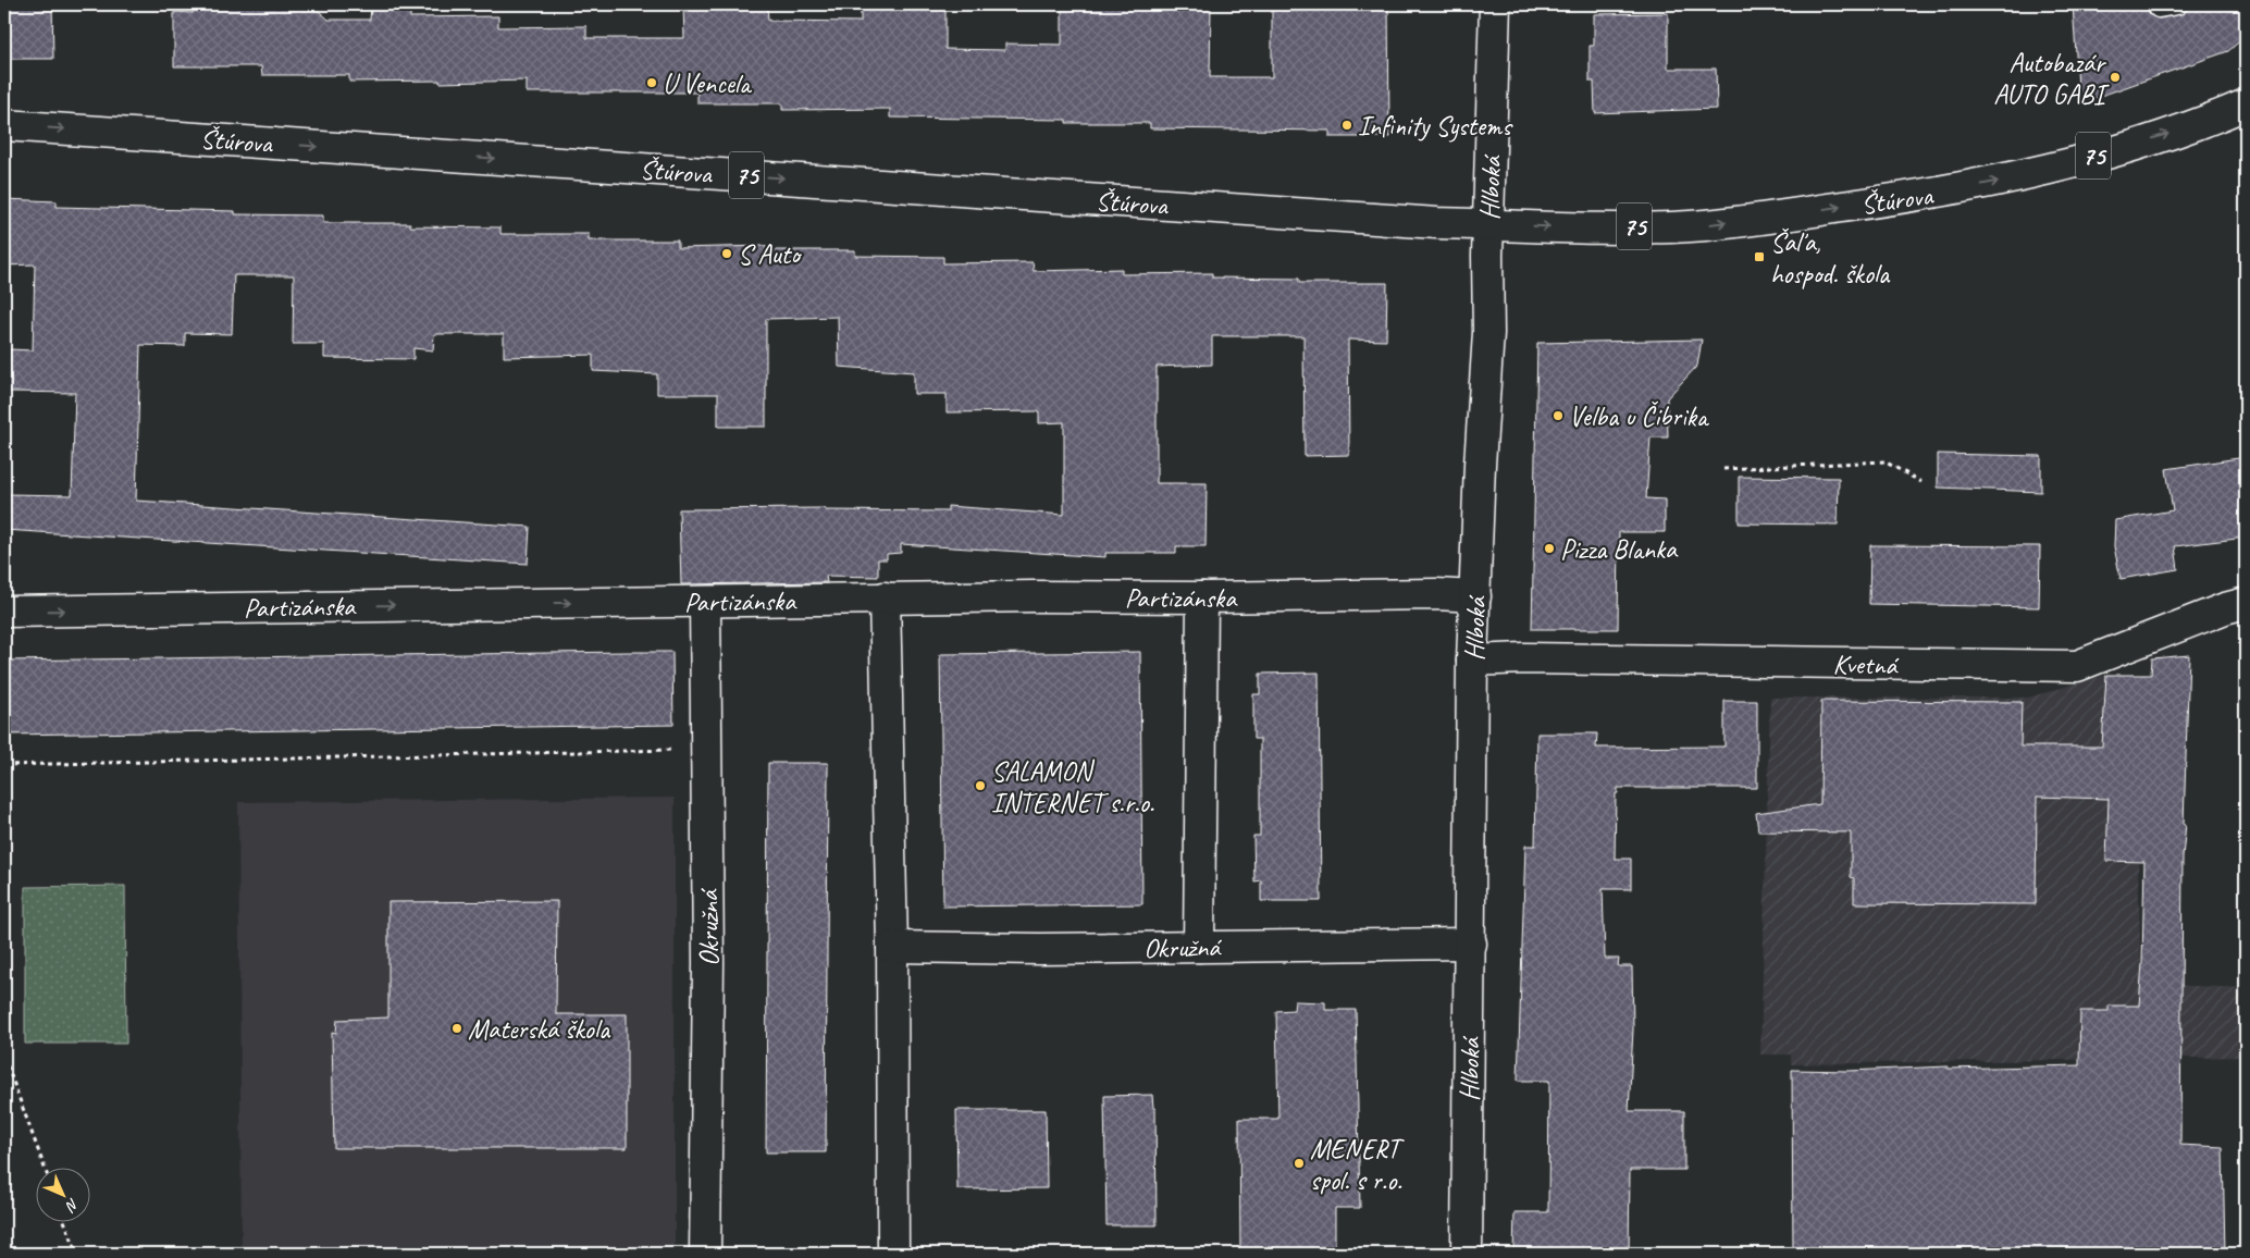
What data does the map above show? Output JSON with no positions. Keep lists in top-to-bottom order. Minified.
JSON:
{"streets":{"street":["Štúrova","75","Hlboká","Partizánska","Kvetná","Okružná"]},"crossings":[["Štúrova","Hlboká"],["Hlboká","Partizánska"],["Hlboká","Kvetná"],["Hlboká","Okružná"],["Partizánska","Okružná"]],"one_way":["Štúrova","Partizánska"],"places":{"other":["Autobazár AUTO GABI","U Vencela","Infinity Systems","S Auto","Velba u Čibrika","Pizza Blanka","SALAMON INTERNET s.r.o.","Materská škola","MENERT spol. s r.o."],"transit":["Šaľa, hospod. škola"]},"north":"bottom right"}
